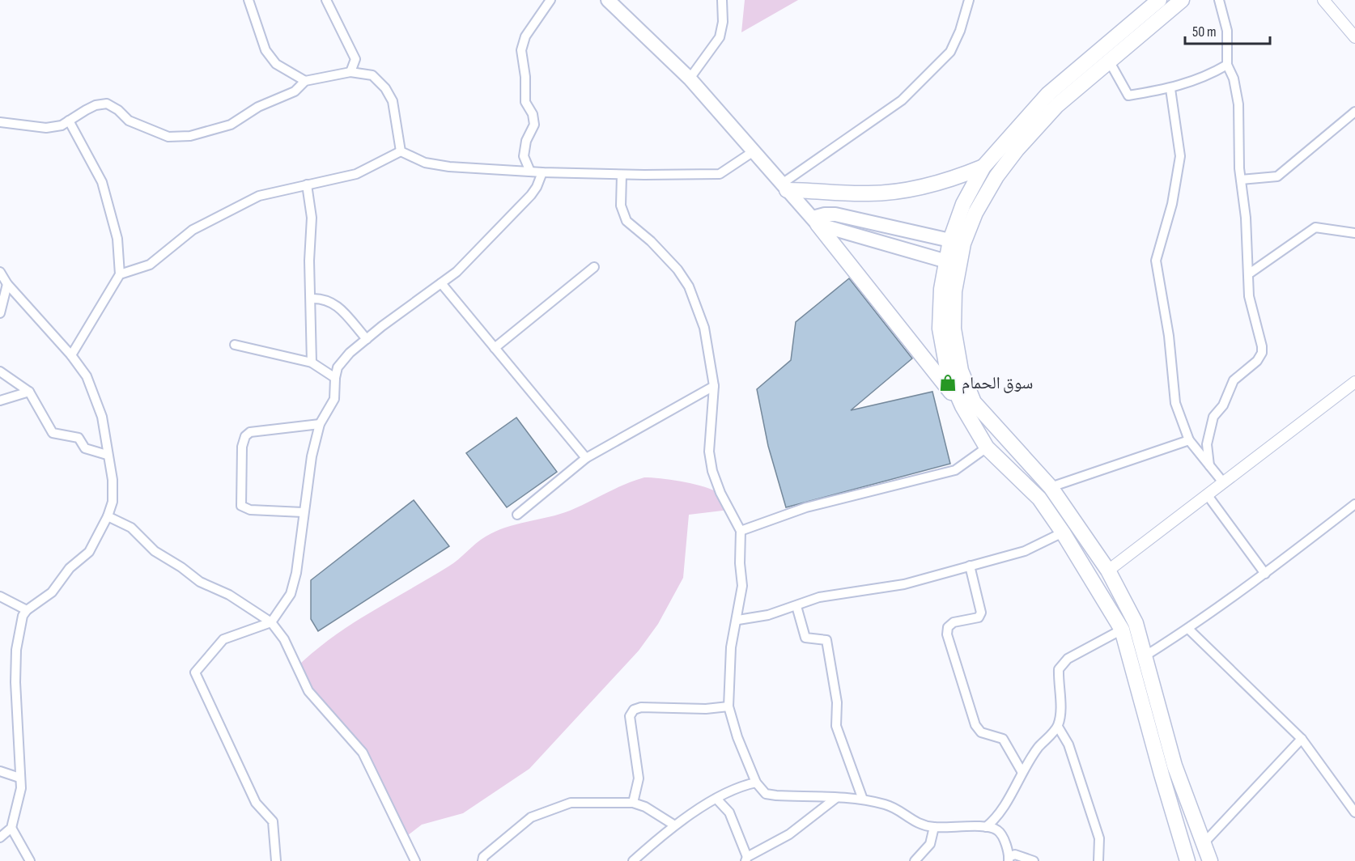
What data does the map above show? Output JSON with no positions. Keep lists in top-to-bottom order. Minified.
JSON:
{"places":{"shop":["سوق الحمام"]},"scale_bar":"50 m"}
